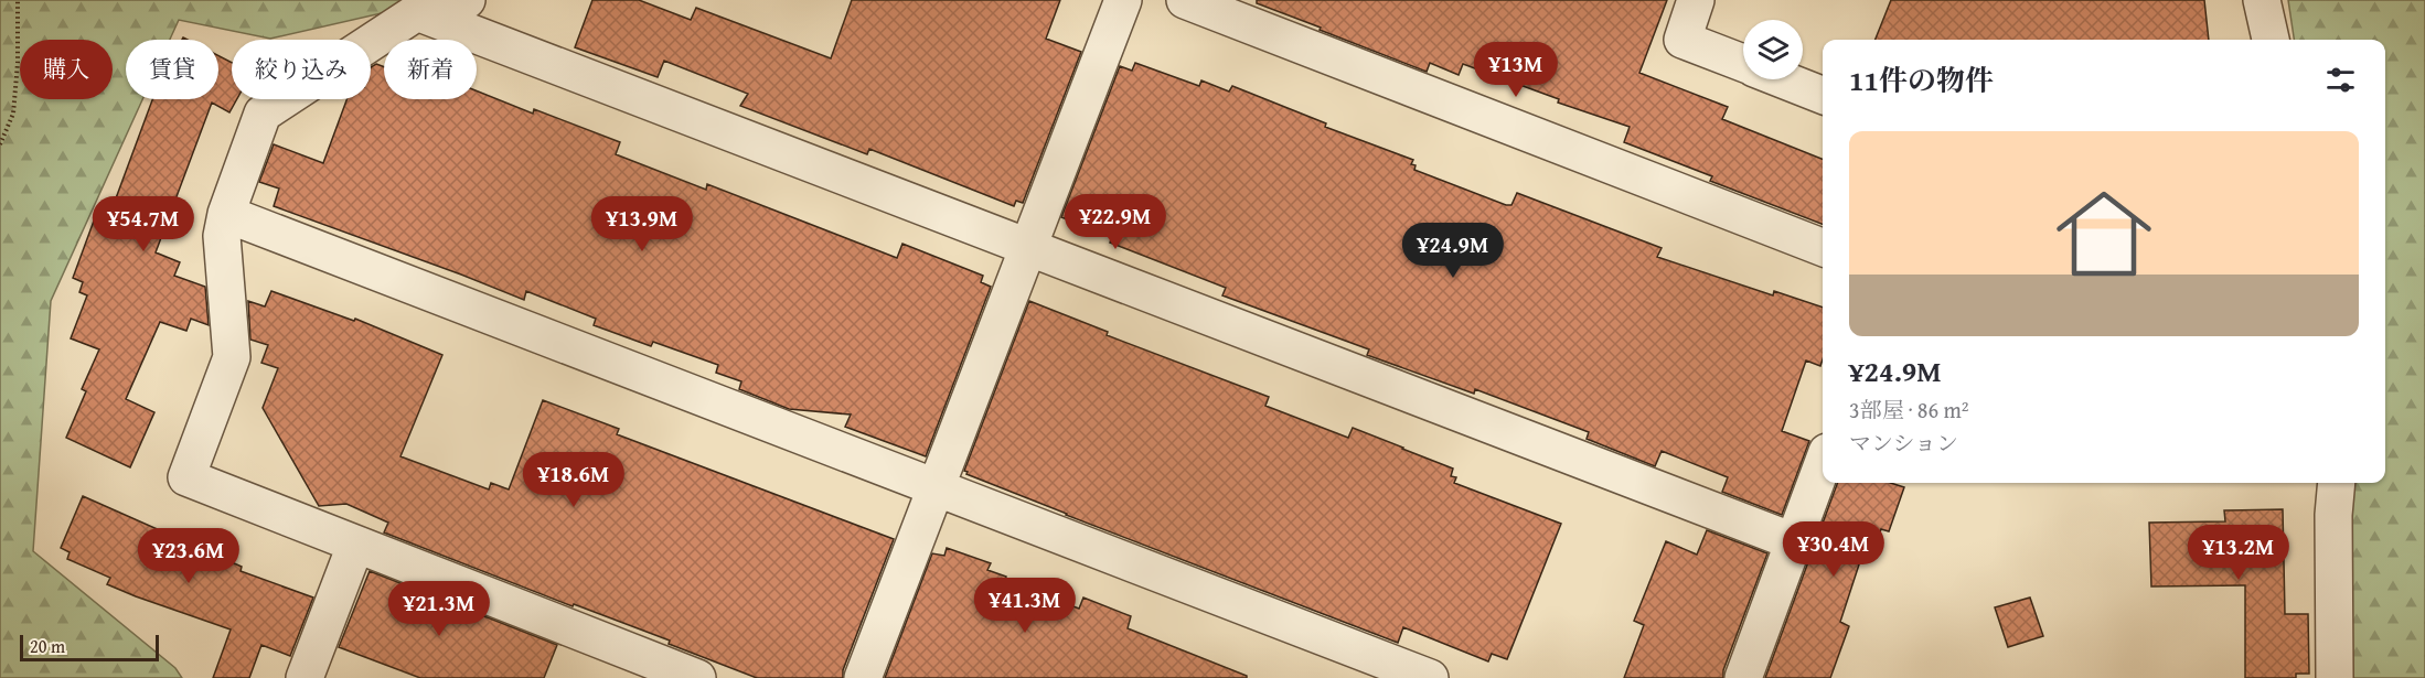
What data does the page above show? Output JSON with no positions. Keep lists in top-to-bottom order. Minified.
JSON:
{"scale_bar":"20 m","page":{"chip":["購入","賃貸","絞り込み","新着"],"heading":"11件の物件","price":["¥13M","¥22.9M","¥54.7M","¥13.9M","¥24.9M","¥18.6M","¥30.4M","¥13.2M","¥23.6M","¥41.3M","¥21.3M"],"list":[{"name":"¥24.9M","note":"3部屋 · 86 m² · マンション"}],"scale":"20 m"}}
